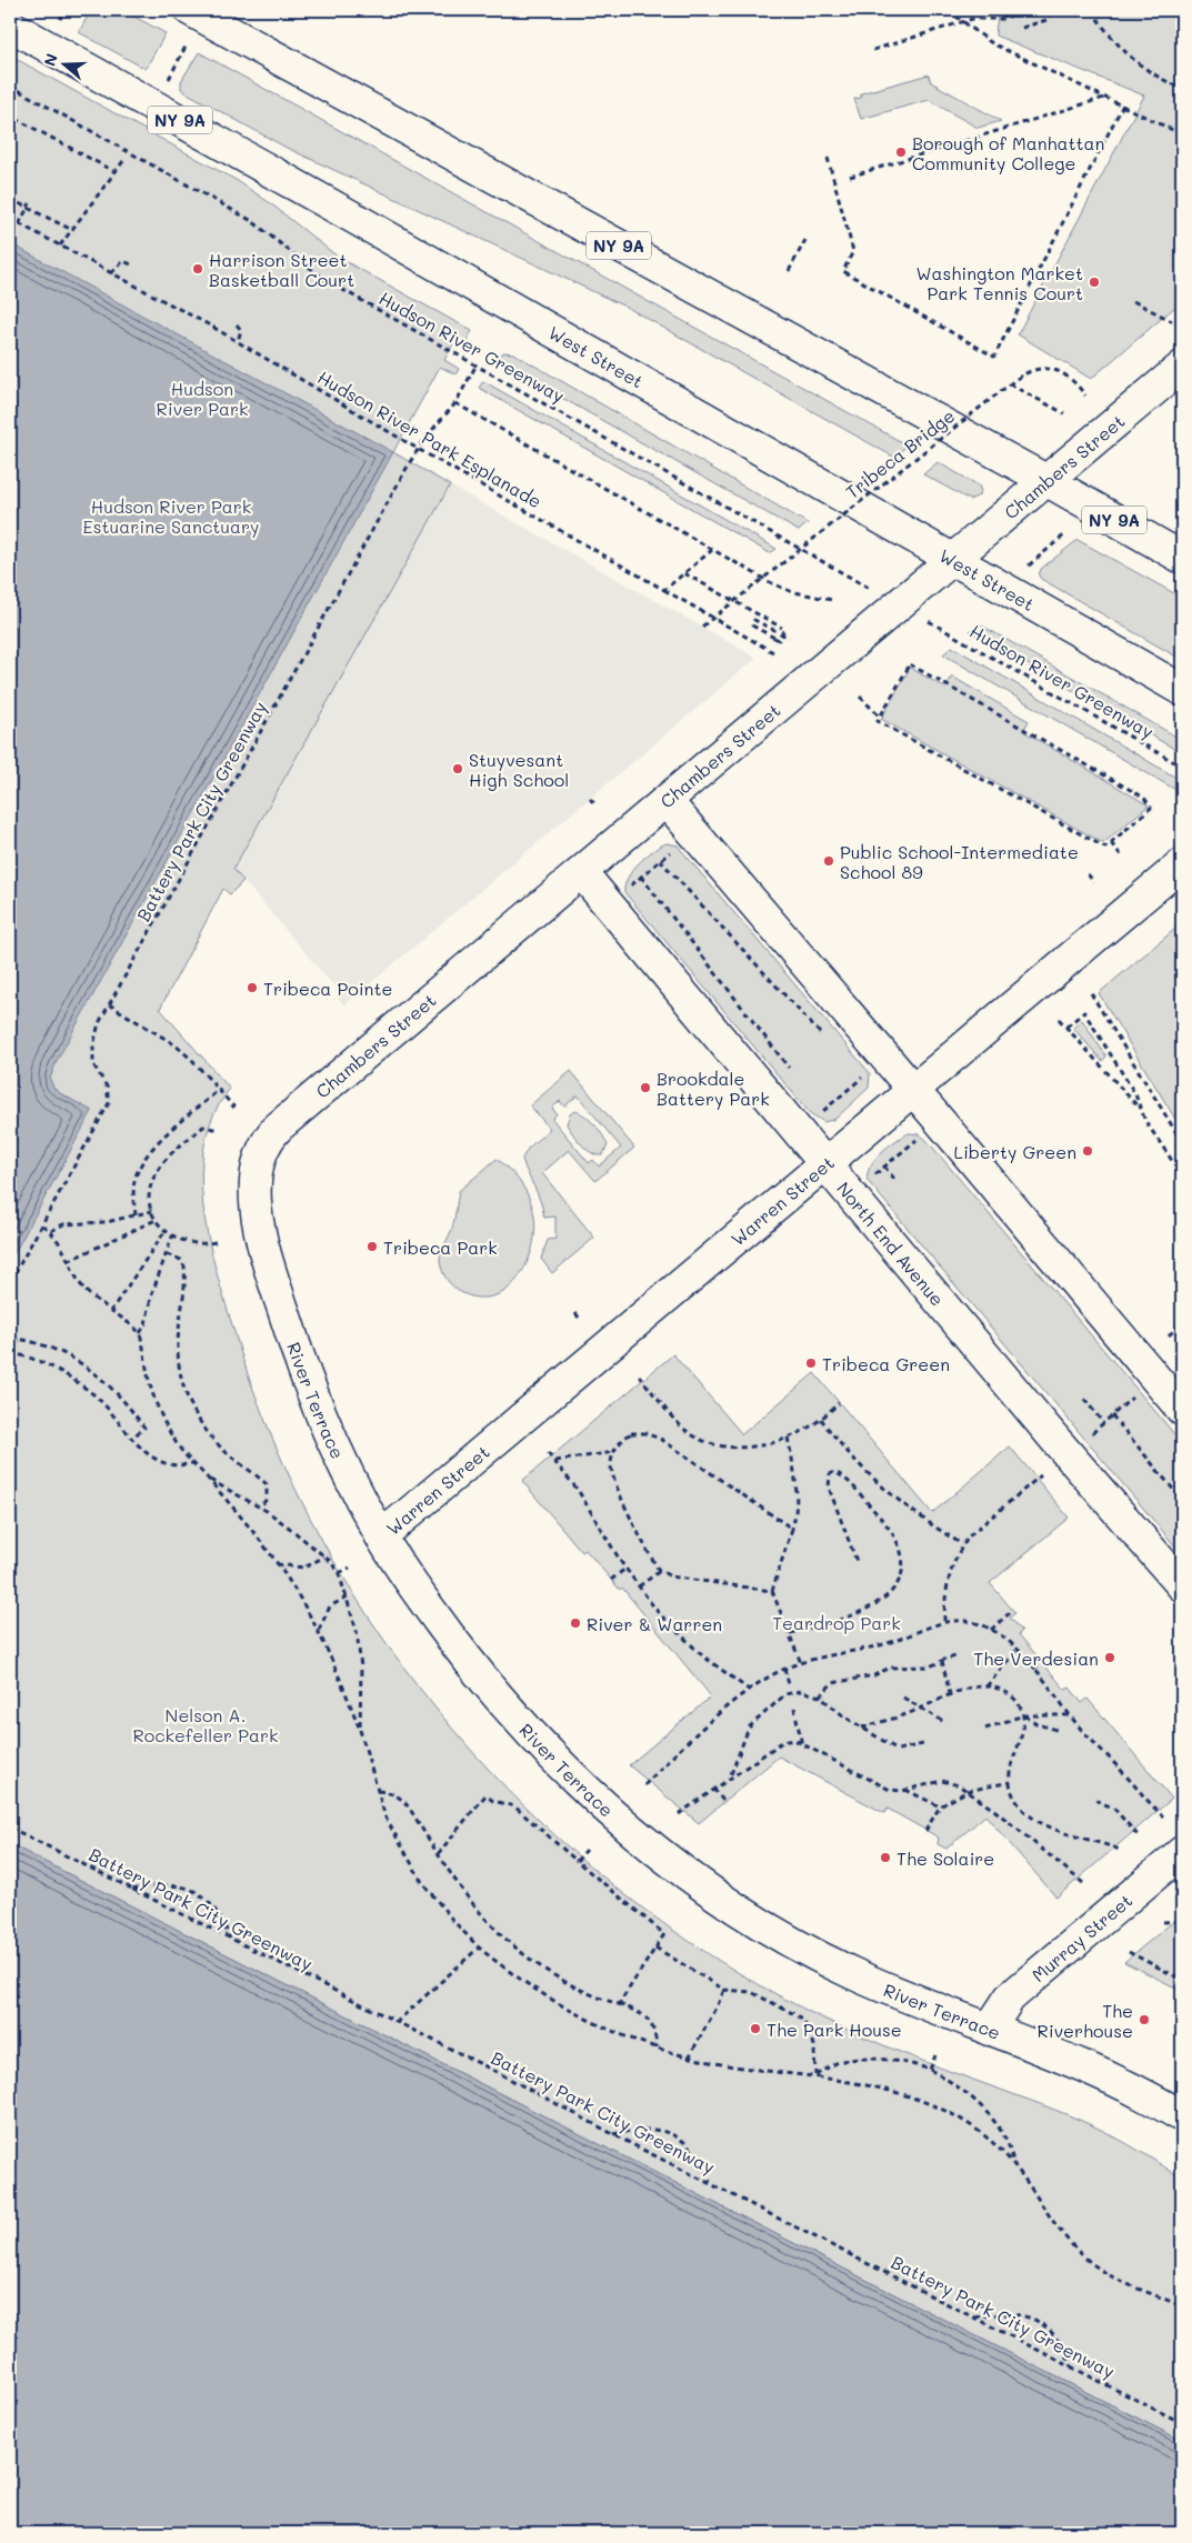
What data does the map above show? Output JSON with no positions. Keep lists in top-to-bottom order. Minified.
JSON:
{"streets":{"main road":["NY 9A","West Street","Chambers Street","Warren Street","North End Avenue","River Terrace","Murray Street"],"path":["Hudson River Greenway","Hudson River Park Esplanade","Tribeca Bridge","Battery Park City Greenway"]},"crossings":[["NY 9A","Chambers Street"],["Hudson River Greenway","Battery Park City Greenway"],["West Street","Chambers Street"],["Hudson River Park Esplanade","Battery Park City Greenway"],["Chambers Street","North End Avenue"],["Chambers Street","River Terrace"],["Warren Street","North End Avenue"],["Warren Street","River Terrace"],["River Terrace","Murray Street"]],"parks":["Hudson River Park","Hudson River Park Estuarine Sanctuary","Teardrop Park","Nelson A. Rockefeller Park"],"places":["Borough of Manhattan Community College","Harrison Street Basketball Court","Washington Market Park Tennis Court","Stuyvesant High School","Public School-Intermediate School 89","Tribeca Pointe","Brookdale Battery Park","Liberty Green","Tribeca Park","Tribeca Green","River & Warren","The Verdesian","The Solaire","The Riverhouse","The Park House"],"north":"left"}
